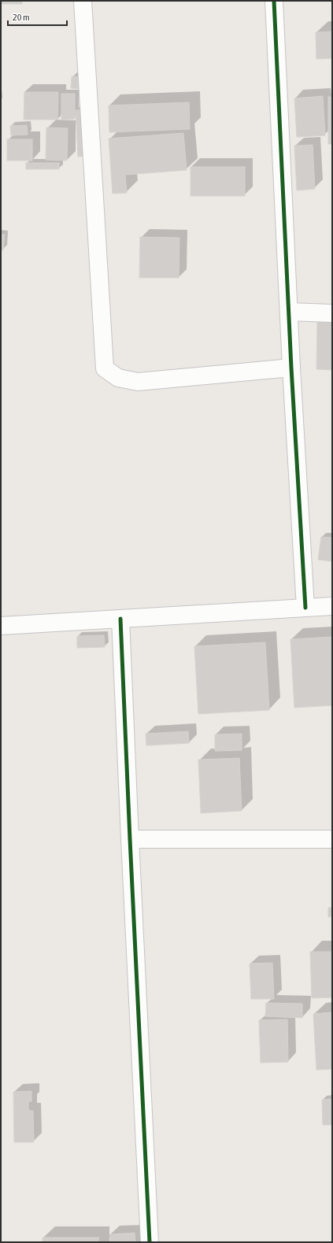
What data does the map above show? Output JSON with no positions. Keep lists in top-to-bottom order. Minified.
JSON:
{"scale_bar":"20 m"}
